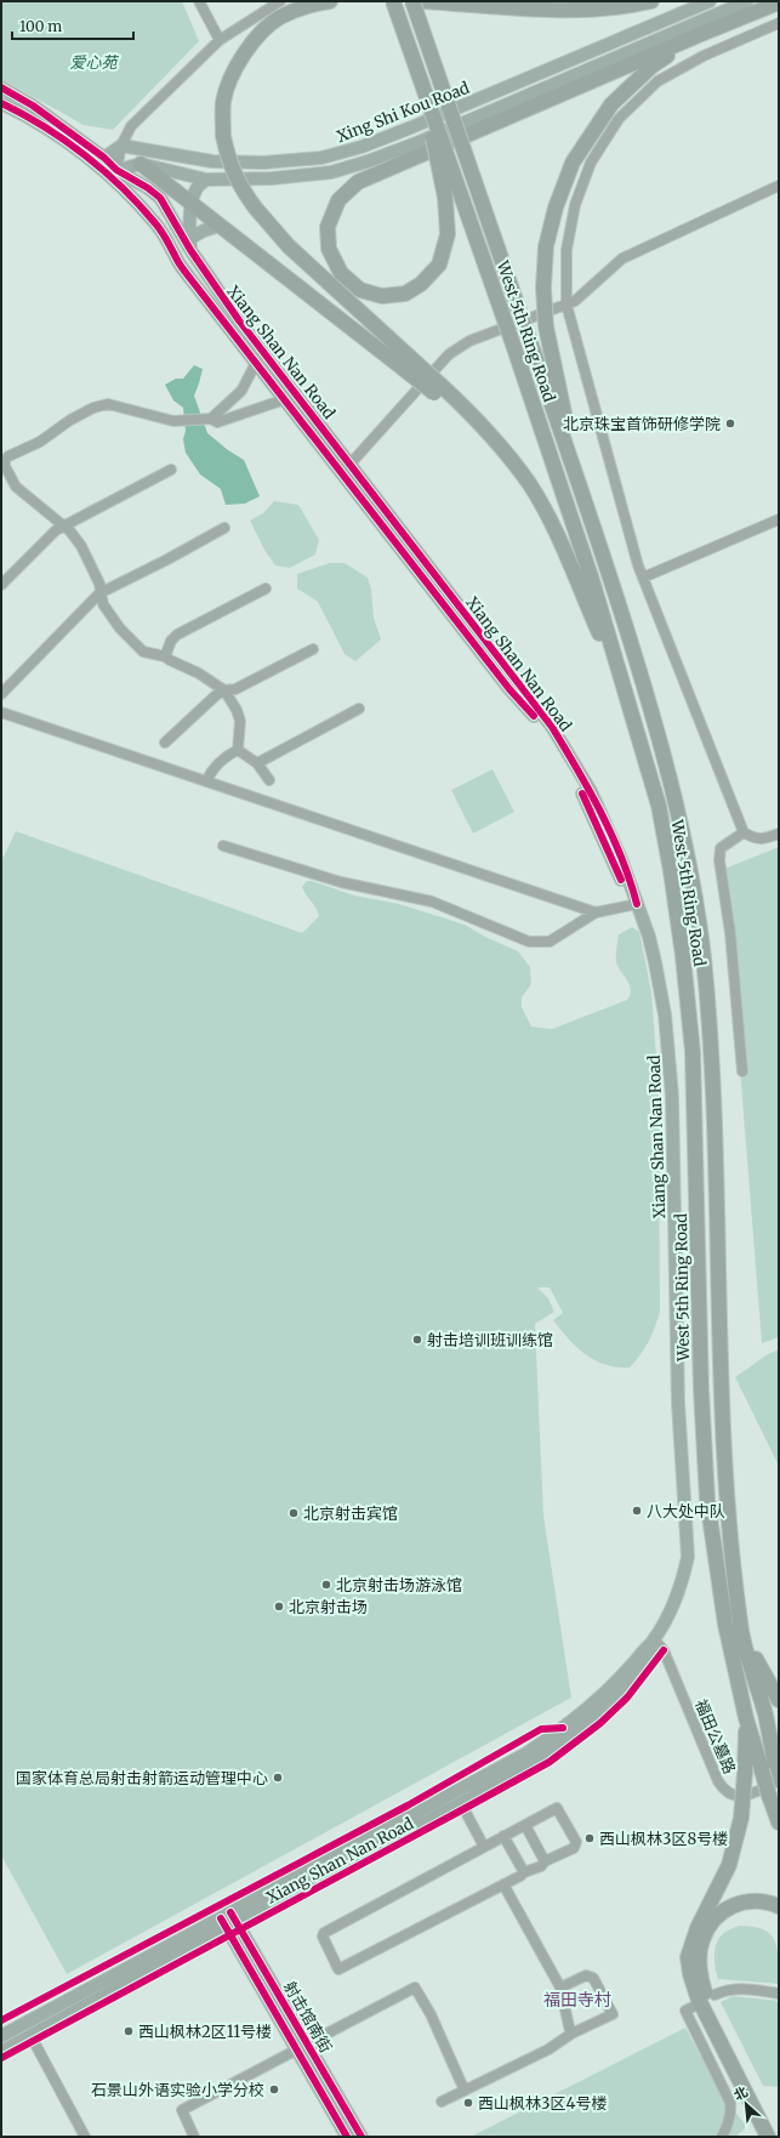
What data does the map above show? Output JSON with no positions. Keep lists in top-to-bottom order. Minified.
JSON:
{"streets":{"highway":["West 5th Ring Road"],"main road":["Xing Shi Kou Road","Xiang Shan Nan Road","射击馆南街"],"street":["福田公墓路"]},"crossings":[["West 5th Ring Road","福田公墓路"],["Xiang Shan Nan Road","福田公墓路"],["Xiang Shan Nan Road","射击馆南街"]],"districts":["福田寺村"],"parks":["爱心苑"],"places":["北京珠宝首饰研修学院","射击培训班训练馆","八大处中队","北京射击宾馆","北京射击场游泳馆","北京射击场","国家体育总局射击射箭运动管理中心","西山枫林3区8号楼","西山枫林2区11号楼","石景山外语实验小学分校","西山枫林3区4号楼"],"scale_bar":"100 m","north":"top left"}
